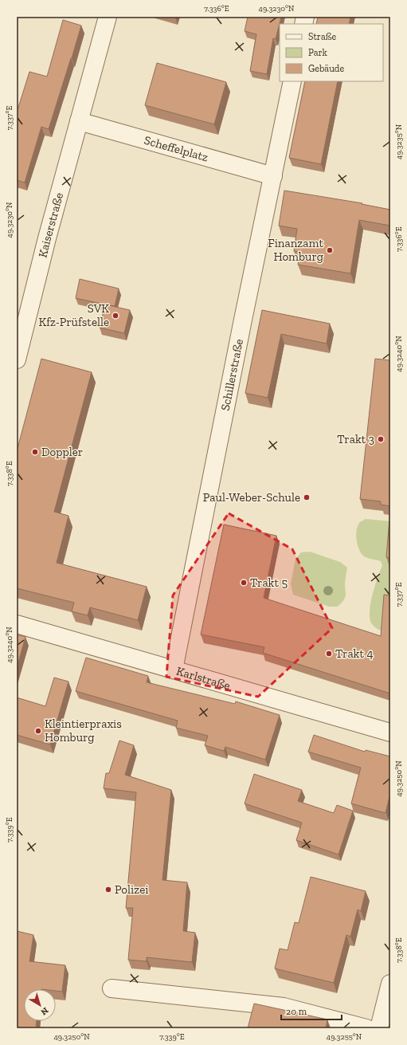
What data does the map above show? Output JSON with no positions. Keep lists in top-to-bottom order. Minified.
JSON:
{"streets":{"street":["Scheffelplatz","Kaiserstraße","Schillerstraße","Karlstraße"]},"crossings":[["Scheffelplatz","Kaiserstraße"],["Scheffelplatz","Schillerstraße"],["Schillerstraße","Karlstraße"]],"places":["Finanzamt Homburg","SVK Kfz-Prüfstelle","Trakt 3","Doppler","Paul-Weber-Schule","Trakt 5","Trakt 4","Kleintierpraxis Homburg","Polizei"],"legend":["Straße","Park","Gebäude"],"scale_bar":"20 m","north":"bottom right","coordinates":["7.336°E","49.3230°N","7.337°E","49.3235°N","49.3240°N","7.338°E","49.3250°N","7.339°E","49.3255°N"]}
